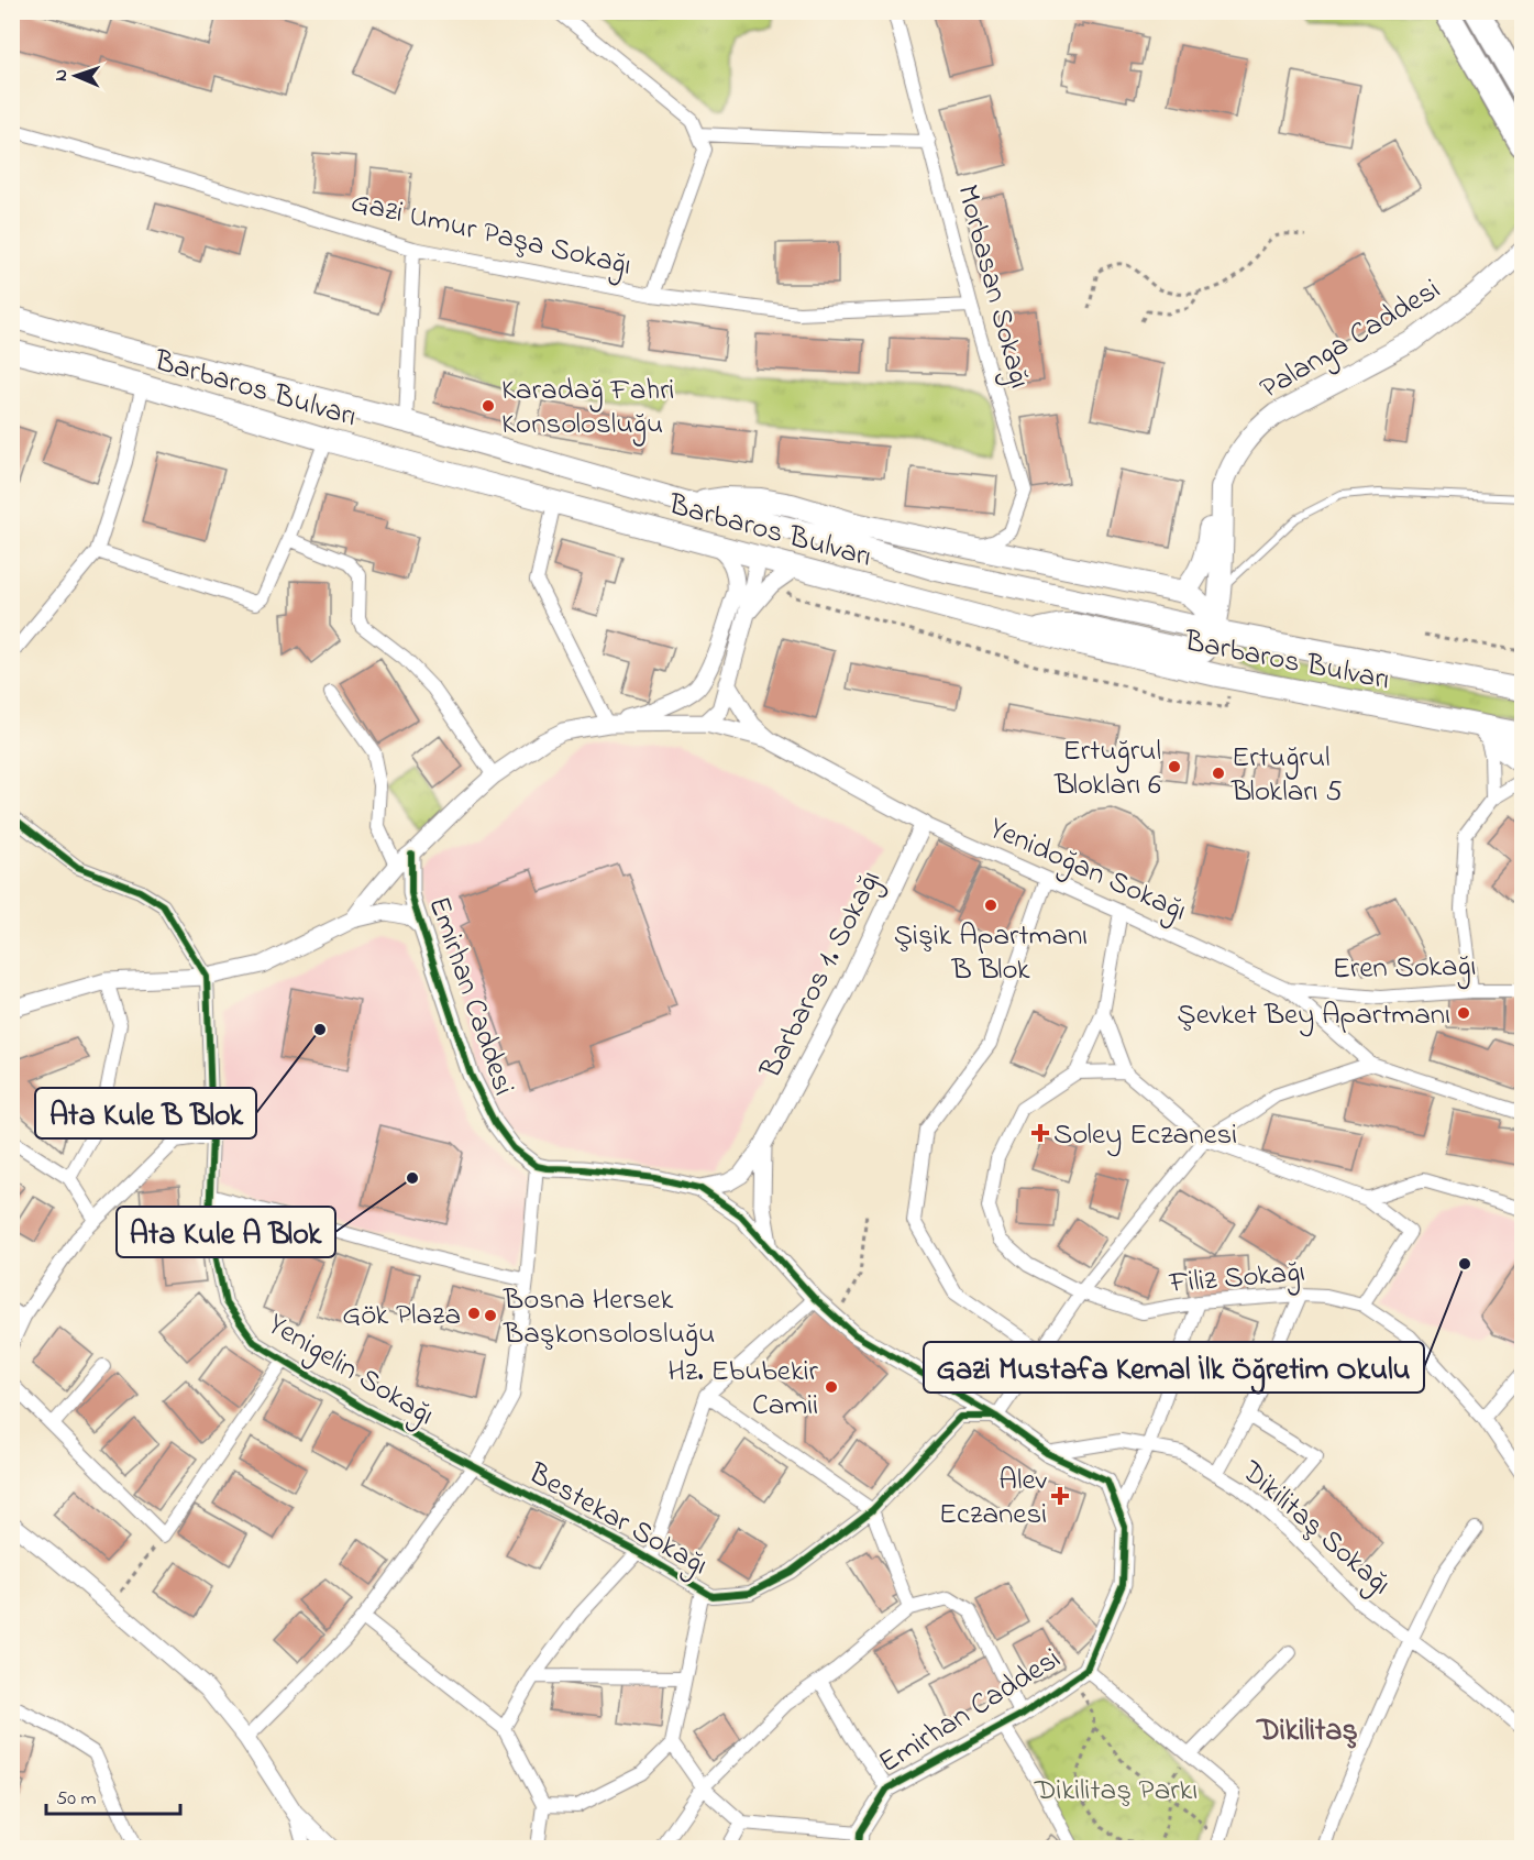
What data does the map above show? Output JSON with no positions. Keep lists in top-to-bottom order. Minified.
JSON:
{"streets":{"main road":["Palanga Caddesi","Barbaros Bulvarı"],"street":["Gazi Umur Paşa Sokağı","Morbasan Sokağı","Yenidoğan Sokağı","Eren Sokağı","Barbaros 1. Sokağı","Emirhan Caddesi","Filiz Sokağı","Yenigelin Sokağı","Bestekar Sokağı","Dikilitaş Sokağı"]},"crossings":[["Gazi Umur Paşa Sokağı","Morbasan Sokağı"],["Yenidoğan Sokağı","Eren Sokağı"],["Yenidoğan Sokağı","Barbaros 1. Sokağı"],["Barbaros 1. Sokağı","Emirhan Caddesi"],["Emirhan Caddesi","Bestekar Sokağı"],["Emirhan Caddesi","Dikilitaş Sokağı"],["Yenigelin Sokağı","Bestekar Sokağı"]],"districts":["Dikilitaş"],"parks":["Dikilitaş Parkı"],"places":{"other":["Karadağ Fahri Konsolosluğu","Ertuğrul Blokları 6","Ertuğrul Blokları 5","Şişik Apartmanı B Blok","Şevket Bey Apartmanı","Ata Kule B Blok","Ata Kule A Blok","Gazi Mustafa Kemal İlk Öğretim Okulu","Gök Plaza","Bosna Hersek Başkonsolosluğu","Hz. Ebubekir Camii"],"health":["Soley Eczanesi","Alev Eczanesi"]},"scale_bar":"50 m","north":"left"}
